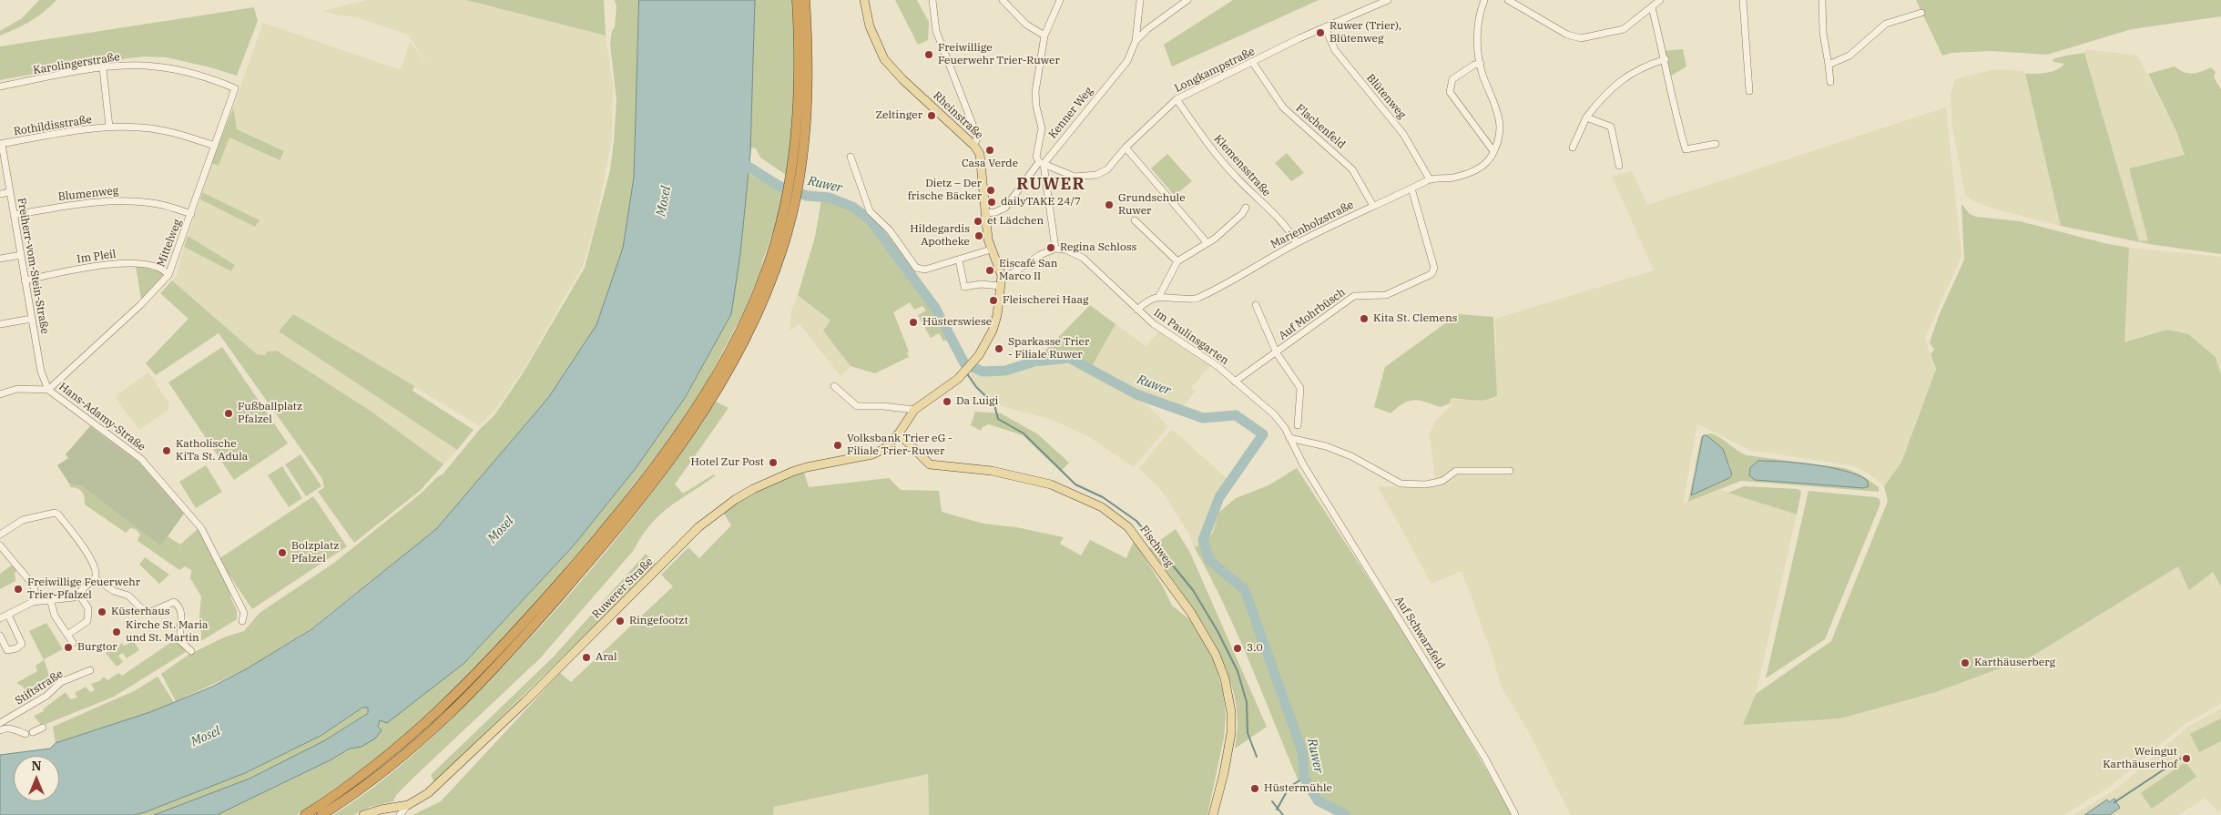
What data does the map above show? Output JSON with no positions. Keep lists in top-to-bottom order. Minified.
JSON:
{"streets":{"main road":["Rheinstraße","Fischweg","Ruwerer Straße"],"street":["Karolingerstraße","Longkampstraße","Blütenweg","Kenner Weg","Rothildisstraße","Flachenfeld","Klemensstraße","Blumenweg","Marienholzstraße","Mittelweg","Im Pleil","Freiherr-vom-Stein-Straße","Auf Mohrbüsch","Im Paulinsgarten","Hans-Adamy-Straße","Auf Schwarzfeld","Stiftstraße"]},"crossings":[["Karolingerstraße","Rothildisstraße"],["Karolingerstraße","Mittelweg"],["Longkampstraße","Blütenweg"],["Longkampstraße","Kenner Weg"],["Longkampstraße","Flachenfeld"],["Longkampstraße","Klemensstraße"],["Blütenweg","Marienholzstraße"],["Kenner Weg","Rheinstraße"],["Rheinstraße","Ruwerer Straße"],["Rothildisstraße","Mittelweg"],["Rothildisstraße","Freiherr-vom-Stein-Straße"],["Flachenfeld","Marienholzstraße"],["Klemensstraße","Marienholzstraße"],["Blumenweg","Mittelweg"],["Blumenweg","Freiherr-vom-Stein-Straße"],["Marienholzstraße","Auf Mohrbüsch"],["Mittelweg","Im Pleil"],["Mittelweg","Freiherr-vom-Stein-Straße"],["Mittelweg","Hans-Adamy-Straße"],["Im Pleil","Freiherr-vom-Stein-Straße"],["Freiherr-vom-Stein-Straße","Hans-Adamy-Straße"],["Auf Mohrbüsch","Im Paulinsgarten"],["Im Paulinsgarten","Auf Schwarzfeld"],["Fischweg","Ruwerer Straße"]],"districts":["RUWER"],"water":["Ruwer","Mosel"],"places":["Ruwer (Trier), Blütenweg","Freiwillige Feuerwehr Trier-Ruwer","Zeltinger","Casa Verde","Dietz – Der frische Bäcker","dailyTAKE 24/7","Grundschule Ruwer","et Lädchen","Hildegardis Apotheke","Regina Schloss","Eiscafé San Marco II","Fleischerei Haag","Kita St. Clemens","Hüsterswiese","Sparkasse Trier - Filiale Ruwer","Da Luigi","Fußballplatz Pfalzel","Volksbank Trier eG - Filiale Trier-Ruwer","Katholische KiTa St. Adula","Hotel Zur Post","Bolzplatz Pfalzel","Freiwillige Feuerwehr Trier-Pfalzel","Küsterhaus","Ringefootzt","Kirche St. Maria und St. Martin","Burgtor","3.0","Aral","Karthäuserberg","Weingut Karthäuserhof","Hüstermühle"],"north":"top"}
